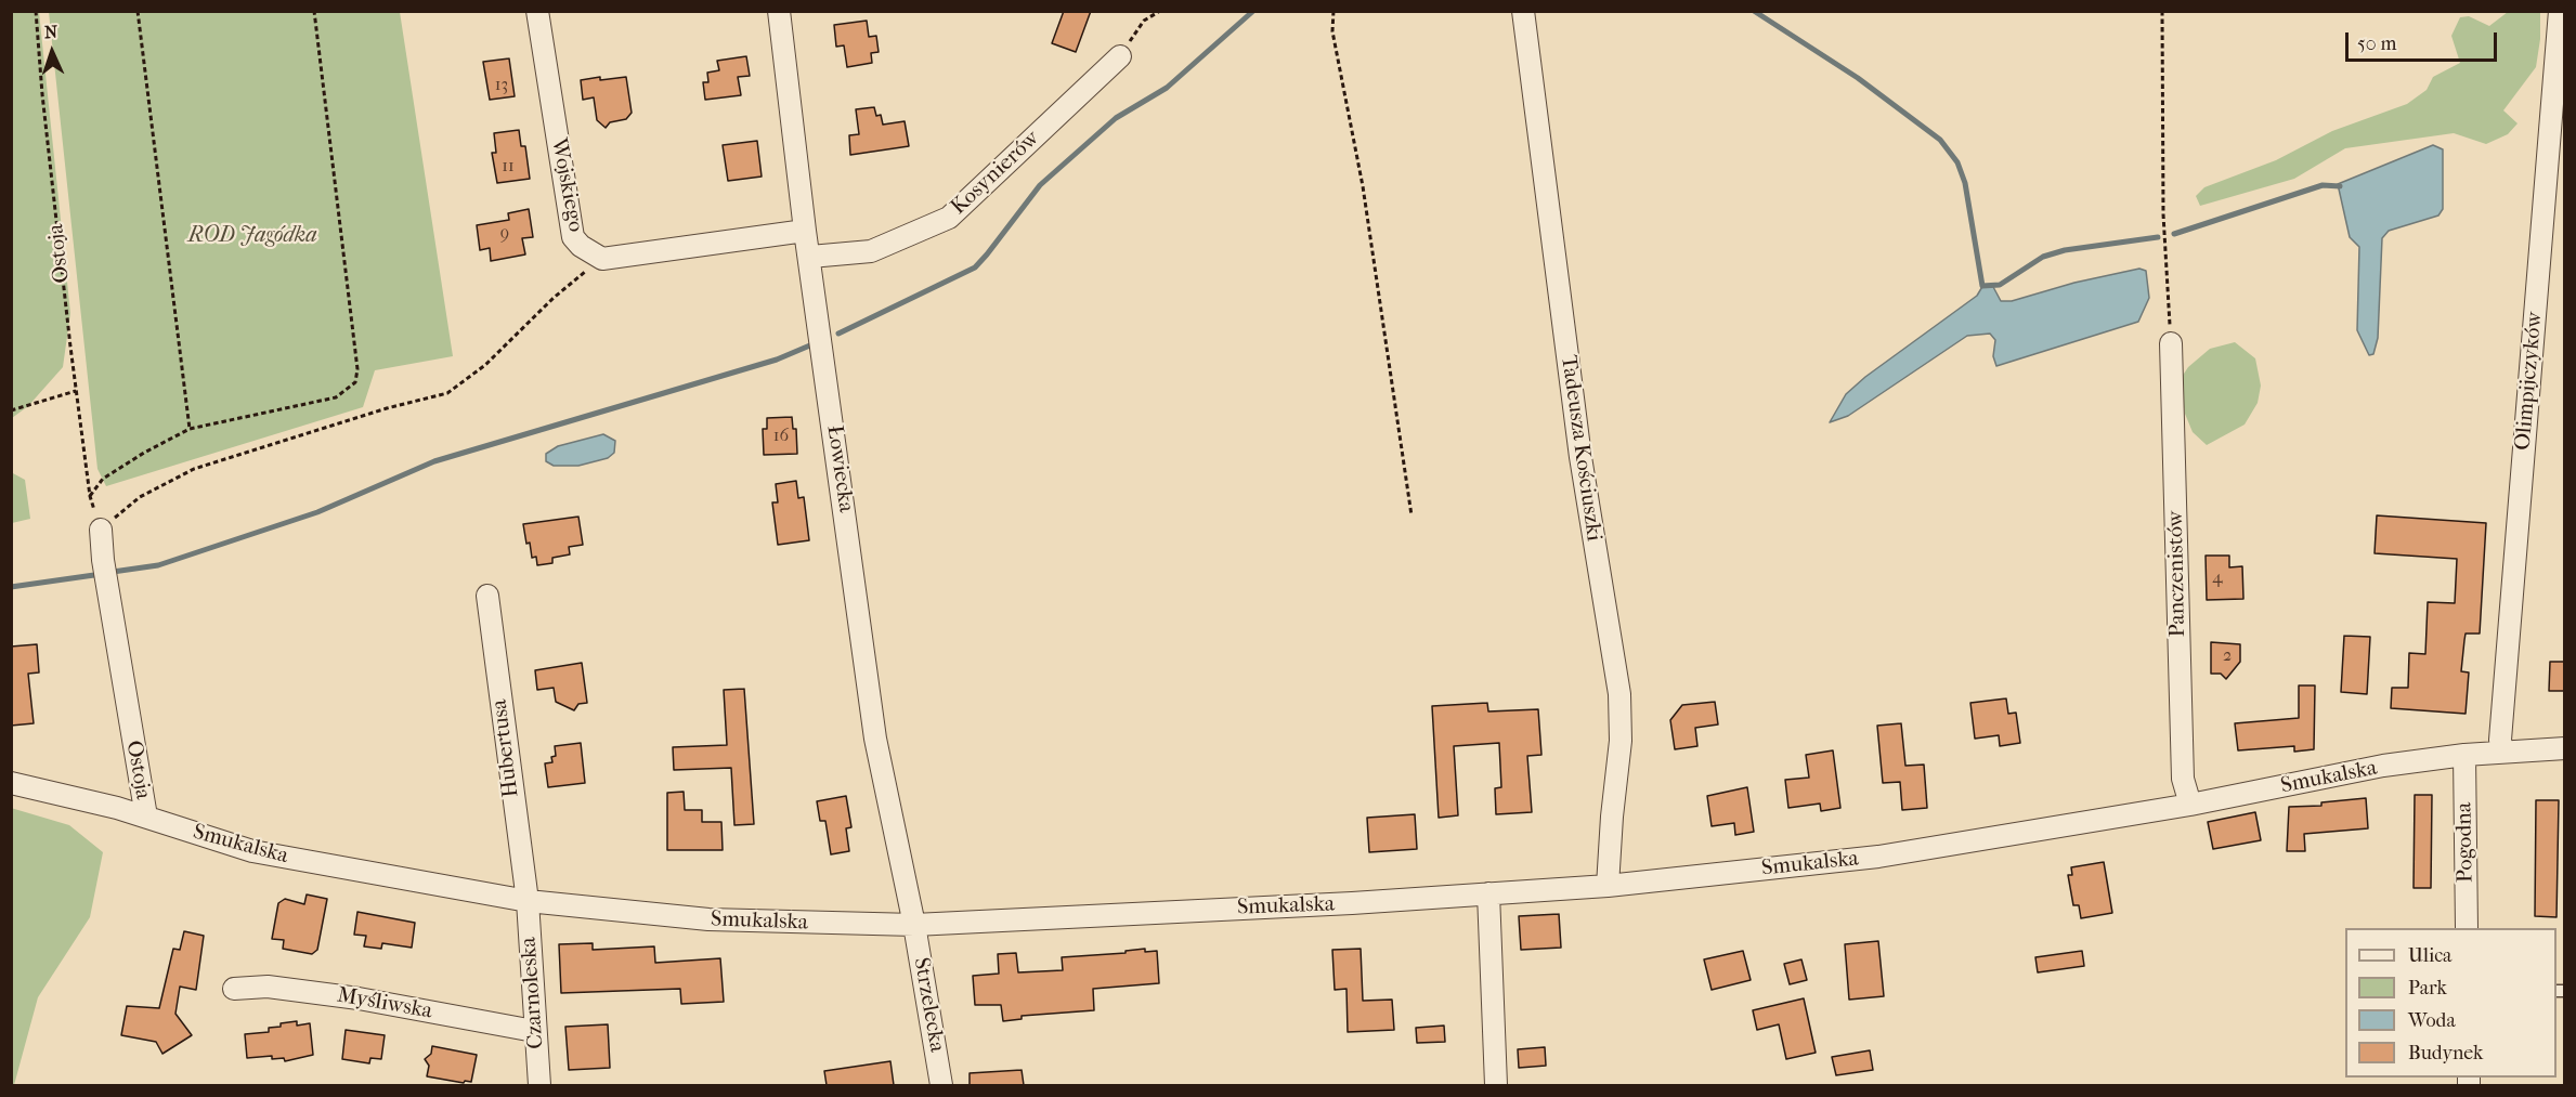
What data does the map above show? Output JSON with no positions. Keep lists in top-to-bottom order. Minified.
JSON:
{"streets":{"street":["Kosynierów","Wojskiego","Ostoja","Olimpijczyków","Tadeusza Kościuszki","Łowiecka","Panczenistów","Hubertusa","Smukalska","Pogodna","Czarnoleska","Myśliwska","Strzelecka"]},"crossings":[["Kosynierów","Łowiecka"],["Ostoja","Smukalska"],["Olimpijczyków","Smukalska"],["Tadeusza Kościuszki","Smukalska"],["Łowiecka","Smukalska"],["Łowiecka","Strzelecka"],["Panczenistów","Smukalska"],["Hubertusa","Smukalska"],["Hubertusa","Czarnoleska"],["Smukalska","Pogodna"],["Smukalska","Czarnoleska"],["Smukalska","Strzelecka"],["Czarnoleska","Myśliwska"]],"parks":["ROD Jagódka"],"house_numbers":["13","11","9","16","4","2"],"legend":["Ulica","Park","Woda","Budynek"],"scale_bar":"50 m","north":"top"}
